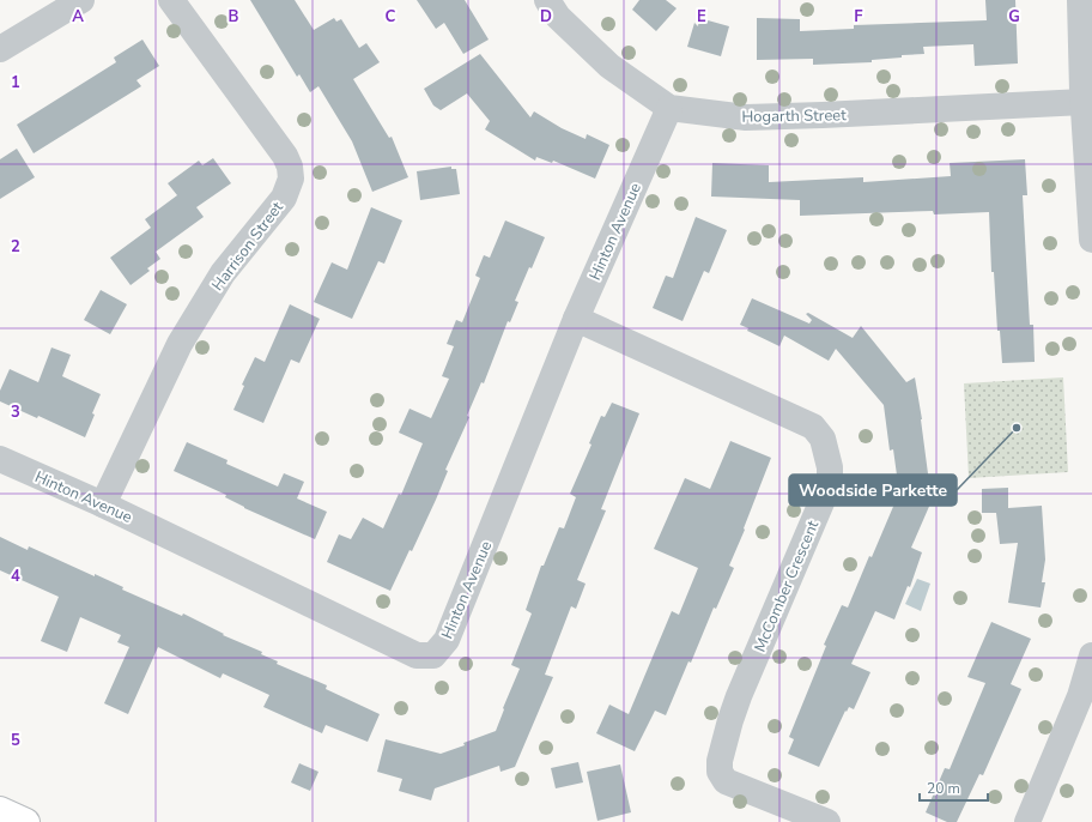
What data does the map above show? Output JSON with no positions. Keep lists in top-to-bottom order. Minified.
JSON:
{"streets":{"street":["Hogarth Street","Hinton Avenue","Harrison Street","McComber Crescent"]},"crossings":[["Hogarth Street","Hinton Avenue"],["Hinton Avenue","Harrison Street"],["Hinton Avenue","McComber Crescent"]],"places":["Woodside Parkette"],"scale_bar":"20 m","grid":{"columns":["A","B","C","D","E","F","G"],"rows":["1","2","3","4","5"]}}
